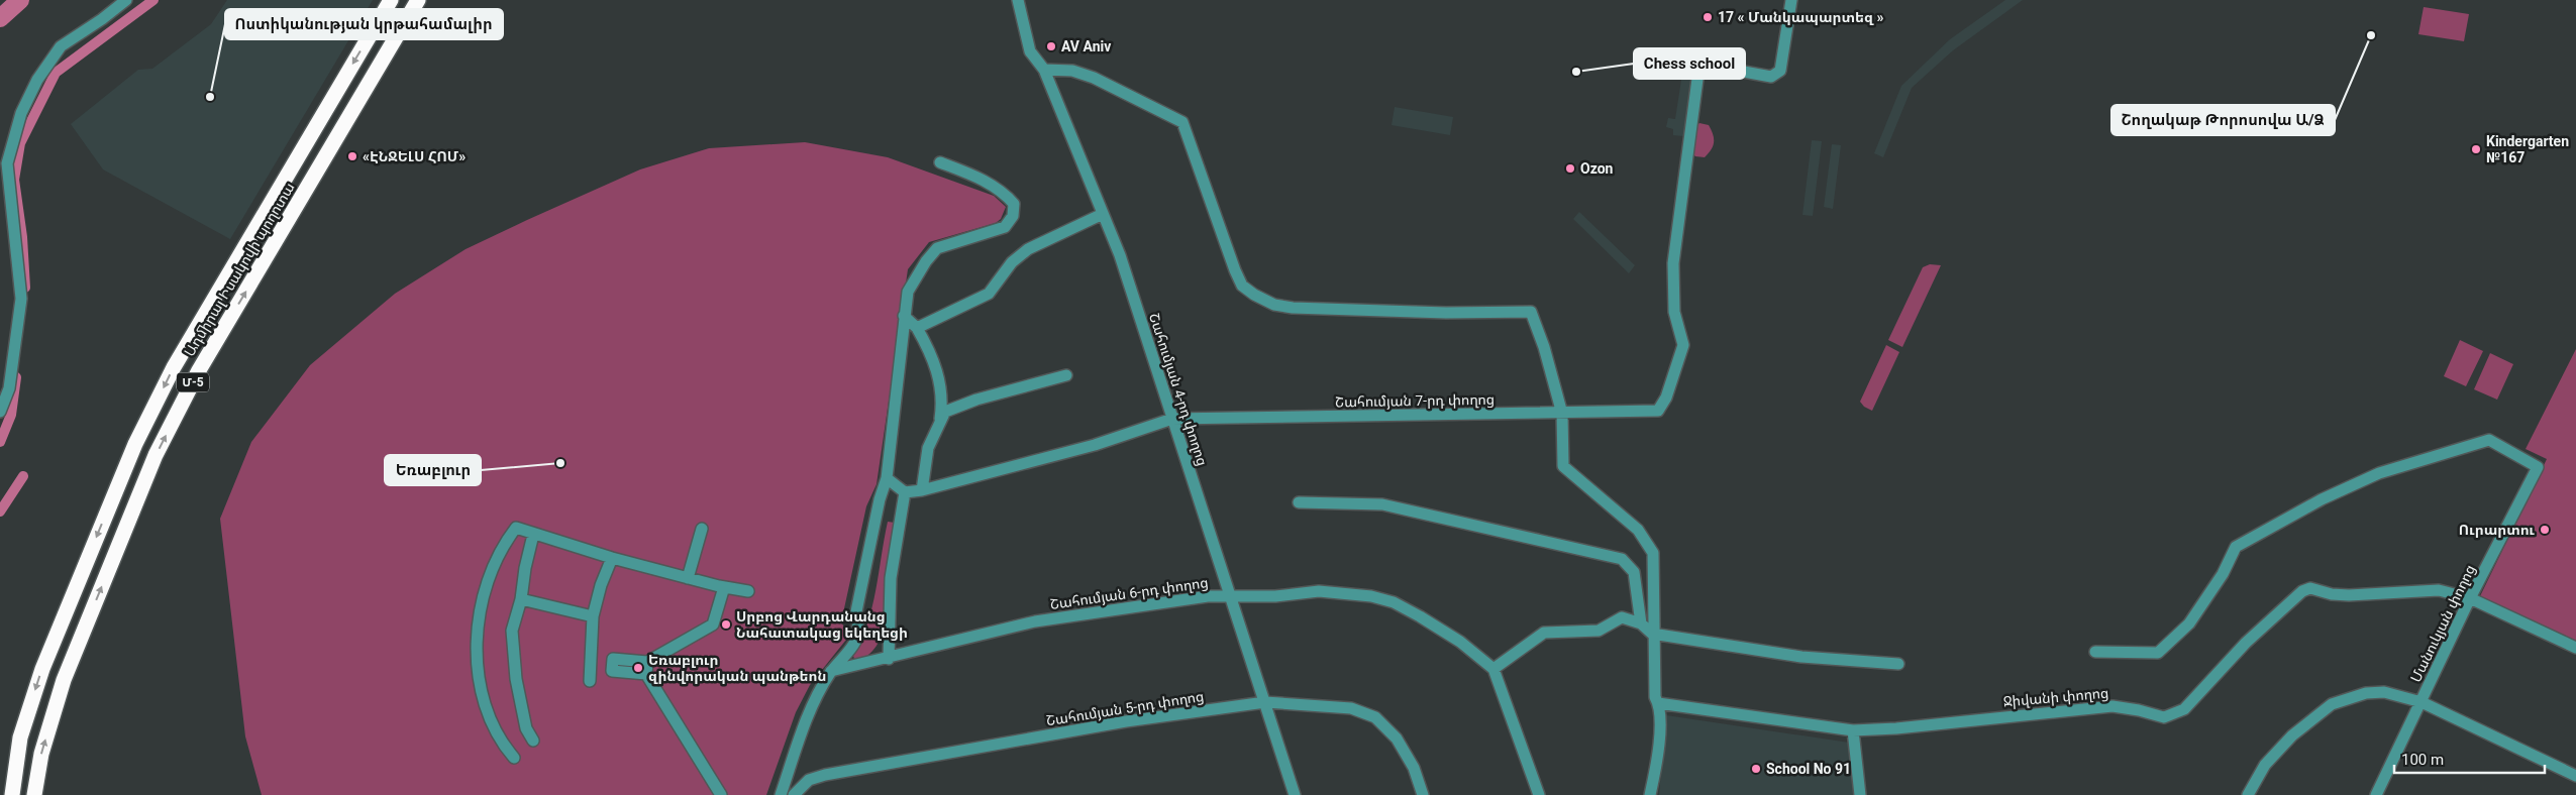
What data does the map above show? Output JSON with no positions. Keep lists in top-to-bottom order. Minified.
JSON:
{"streets":{"highway":["Ադմիրալ Իսակովի պողոտա","Մ-5"],"street":["Շահումյան 4-րդ փողոց","Շահումյան 7-րդ փողոց","Շահումյան 6-րդ փողոց","Մանուկյան փողոց","Ջիվանի փողոց","Շահումյան 5-րդ փողոց"]},"crossings":[["Շահումյան 4-րդ փողոց","Շահումյան 7-րդ փողոց"],["Շահումյան 4-րդ փողոց","Շահումյան 6-րդ փողոց"],["Շահումյան 4-րդ փողոց","Շահումյան 5-րդ փողոց"],["Մանուկյան փողոց","Ջիվանի փողոց"]],"places":["17 « Մանկապարտեզ »","Շողակաթ Թորոսովա Ա/Ձ","AV Aniv","Chess school","Ոստիկանության կրթահամալիր","Kindergarten №167","«ԷՆՋԵԼՍ ՀՈՄ»","Ozon","Եռաբլուր","Ուրարտու","Սրբոց Վարդանանց Նահատակաց եկեղեցի","Եռաբլուր զինվորական պանթեոն","School No 91"],"scale_bar":"100 m"}
